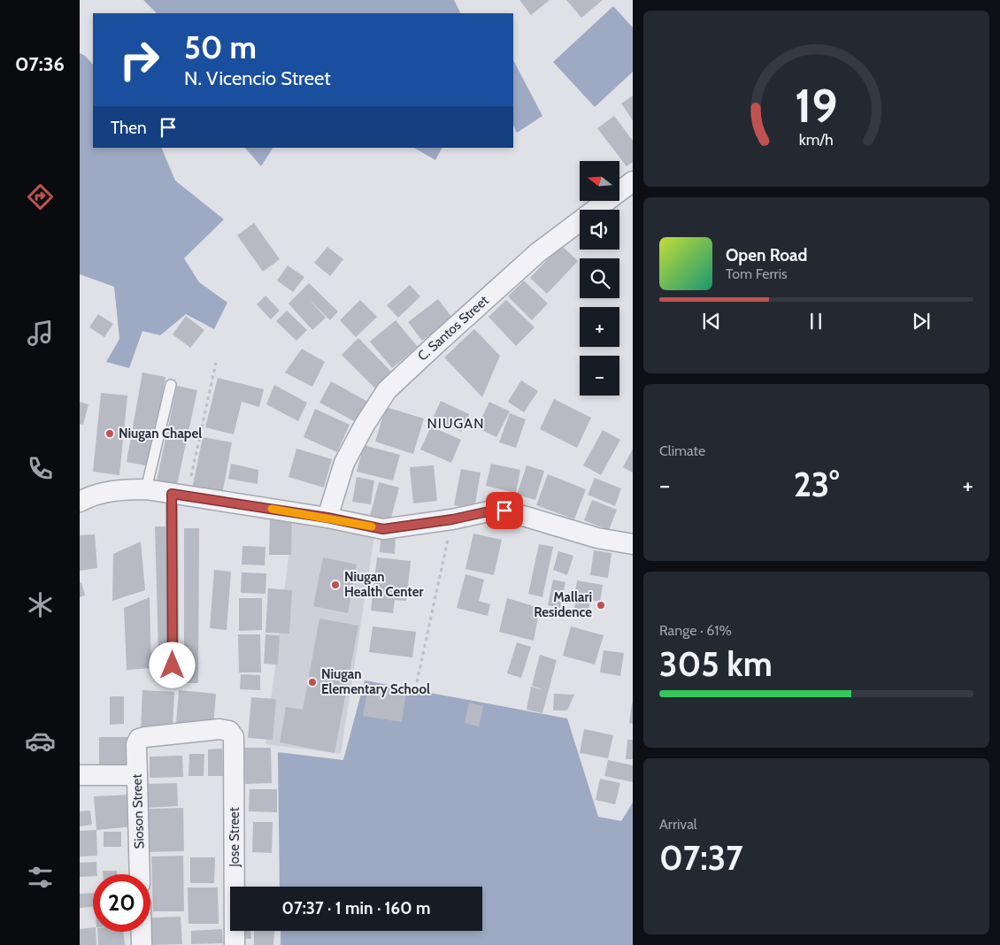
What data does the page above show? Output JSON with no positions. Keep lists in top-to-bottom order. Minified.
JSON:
{"streets":{"street":["C. Santos Street","Sioson Street","Jose Street"]},"crossings":[["Sioson Street","Jose Street"]],"districts":["NIUGAN"],"places":["Niugan Chapel","Niugan Health Center","Mallari Residence","Niugan Elementary School"],"north":"left","page":{"tabs":"07:36","turn":["50 m","N. Vicencio Street"],"then":"Then","map_buttons":["+","−"],"song":["Open Road","Tom Ferris"],"tile":["Climate",["Range · 61%","305 km"],["Arrival","07:37"]],"heat":["−","23°","+"],"limit":"20","trip":"07:37 · 1 min · 160 m","gauge":["19","km/h"]}}
